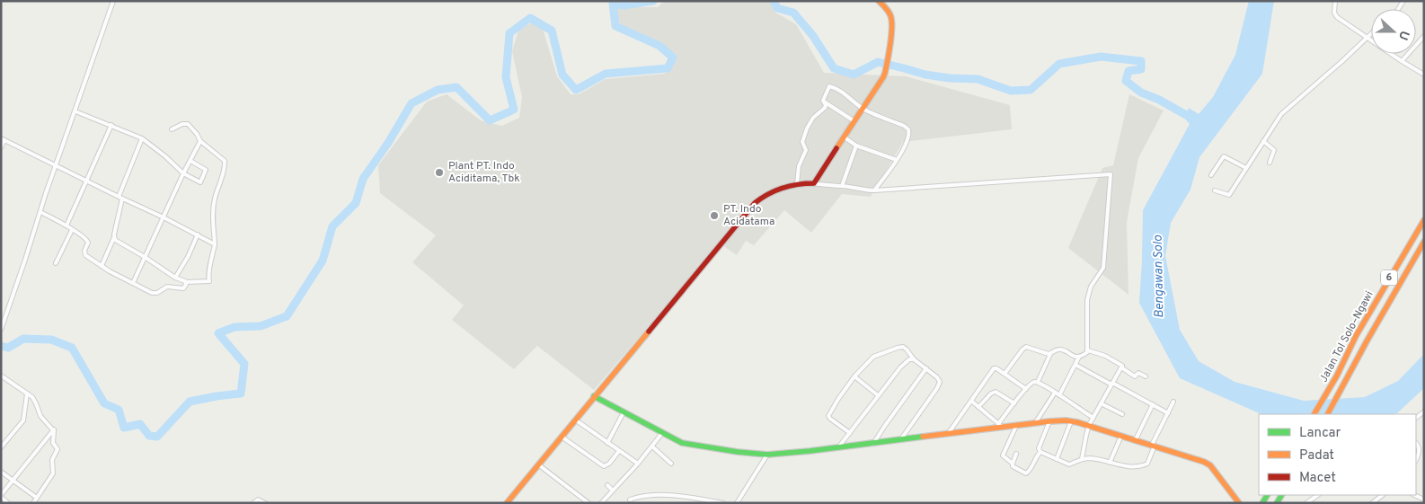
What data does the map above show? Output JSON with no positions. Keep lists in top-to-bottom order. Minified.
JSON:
{"streets":{"main road":["6","Jalan Tol Solo–Ngawi"]},"water":["Bengawan Solo"],"places":["Plant PT. Indo Aciditama, Tbk","PT. Indo Acidatama"],"legend":["Lancar","Padat","Macet"],"north":"right"}
